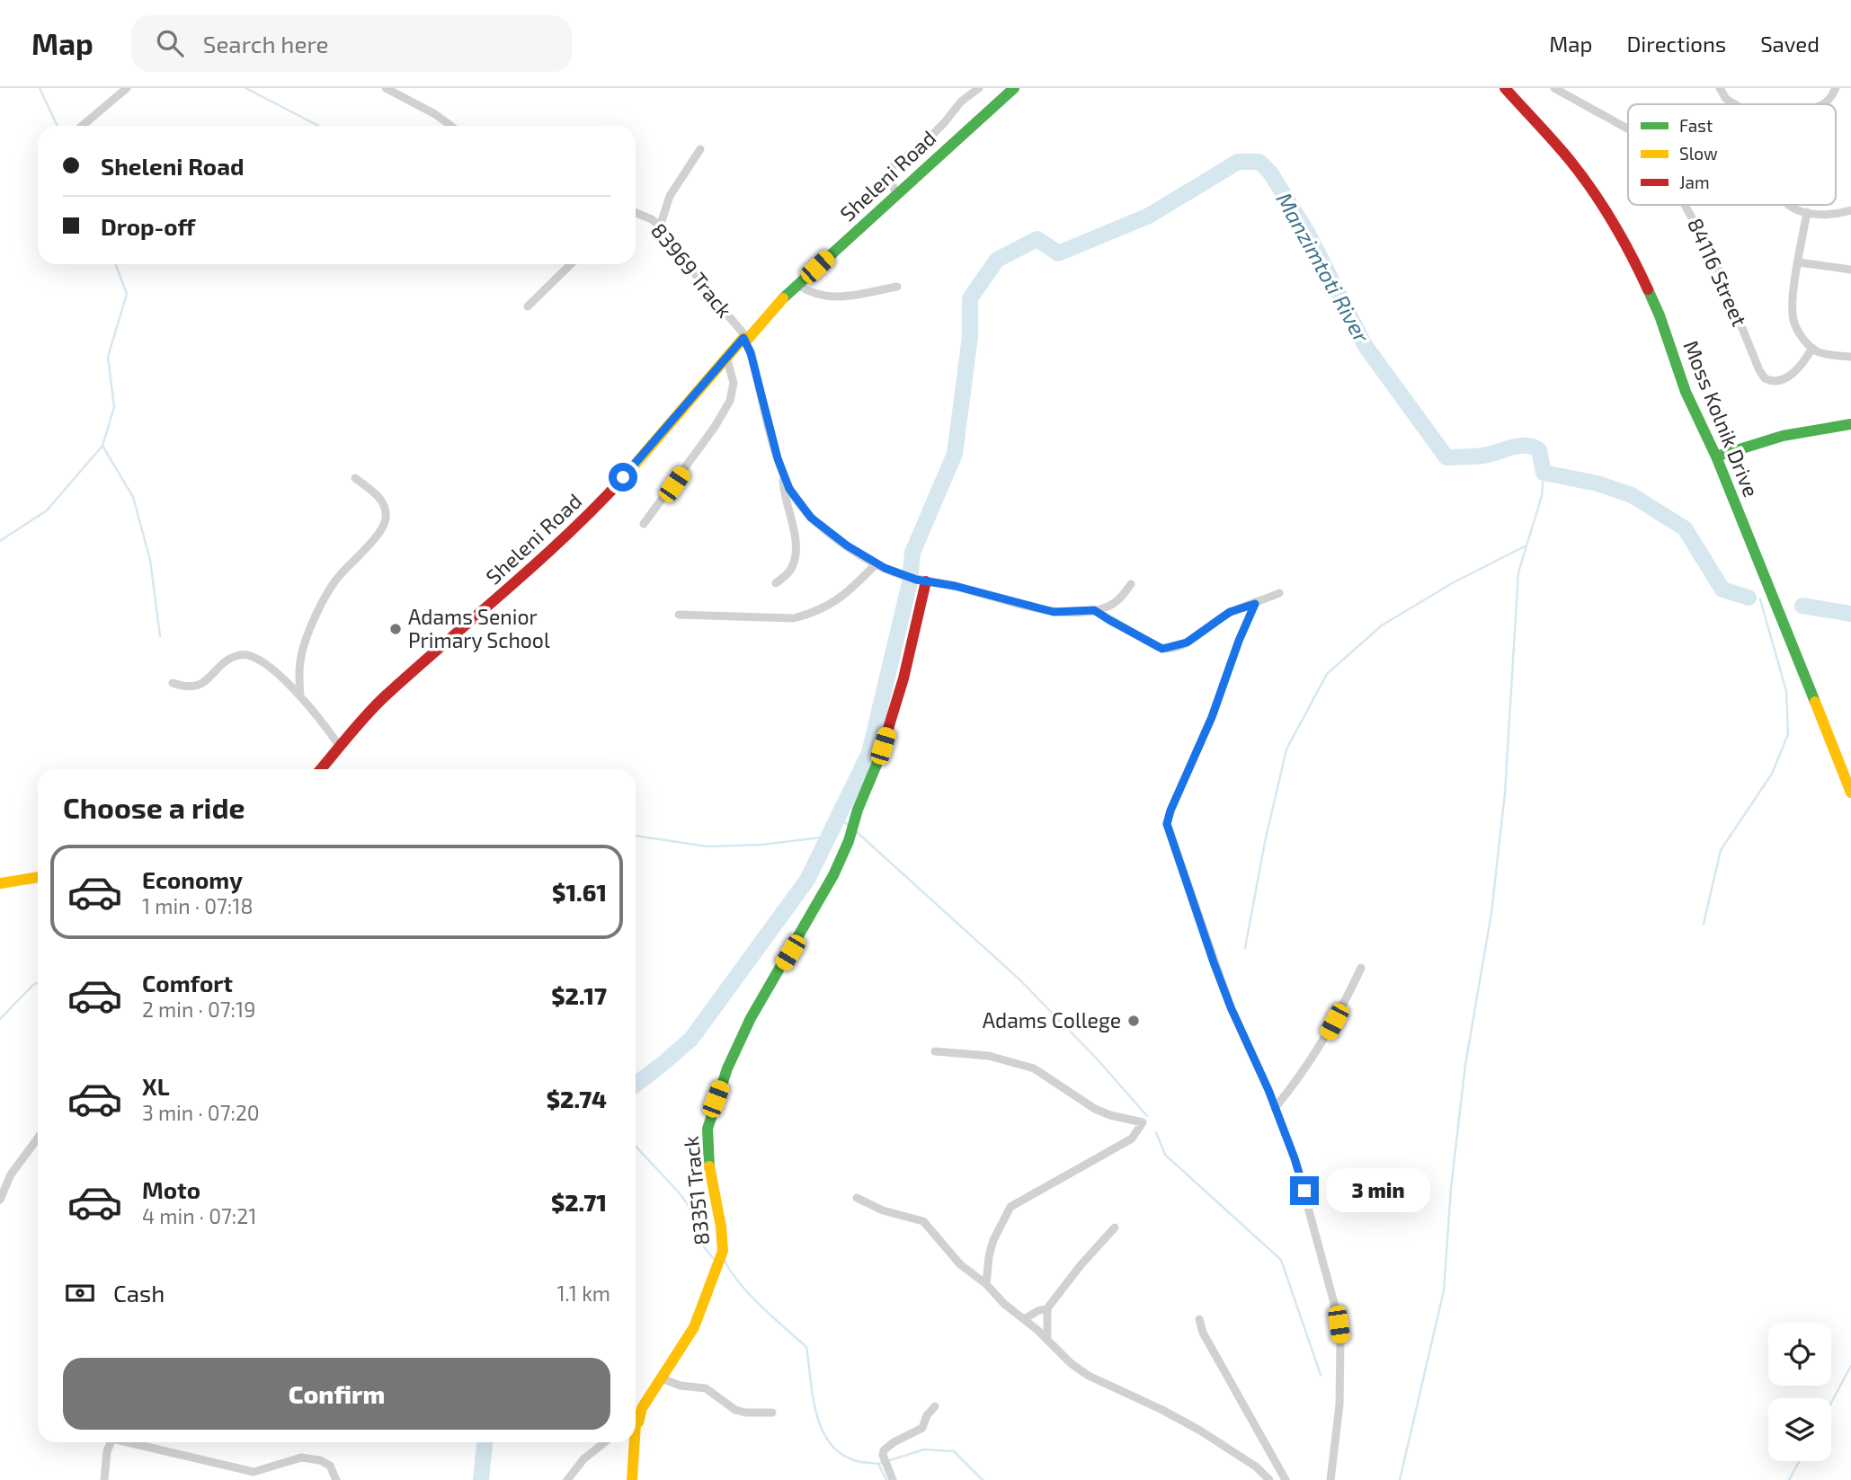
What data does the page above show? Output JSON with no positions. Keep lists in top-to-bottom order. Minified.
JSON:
{"streets":{"street":["Sheleni Road","83969 Track","84116 Street","Moss Kolnik Drive","83351 Track"]},"crossings":[["Sheleni Road","83969 Track"]],"water":["Manzimtoti River"],"places":["Adams Senior Primary School","Adams College"],"legend":["Fast","Slow","Jam"],"page":{"header":"Map","search":"Search here","nav":["Map","Directions","Saved"],"banner":["Sheleni Road","Drop-off"],"heading":"Choose a ride","list":[{"name":"Economy","note":"1 min · 07:18","value":"$1.61"},{"name":"Comfort","note":"2 min · 07:19","value":"$2.17"},{"name":"XL","note":"3 min · 07:20","value":"$2.74"},{"name":"Moto","note":"4 min · 07:21","value":"$2.71"}],"bubble":"3 min","pay":["Cash","1.1 km"],"buttons":"Confirm"}}
